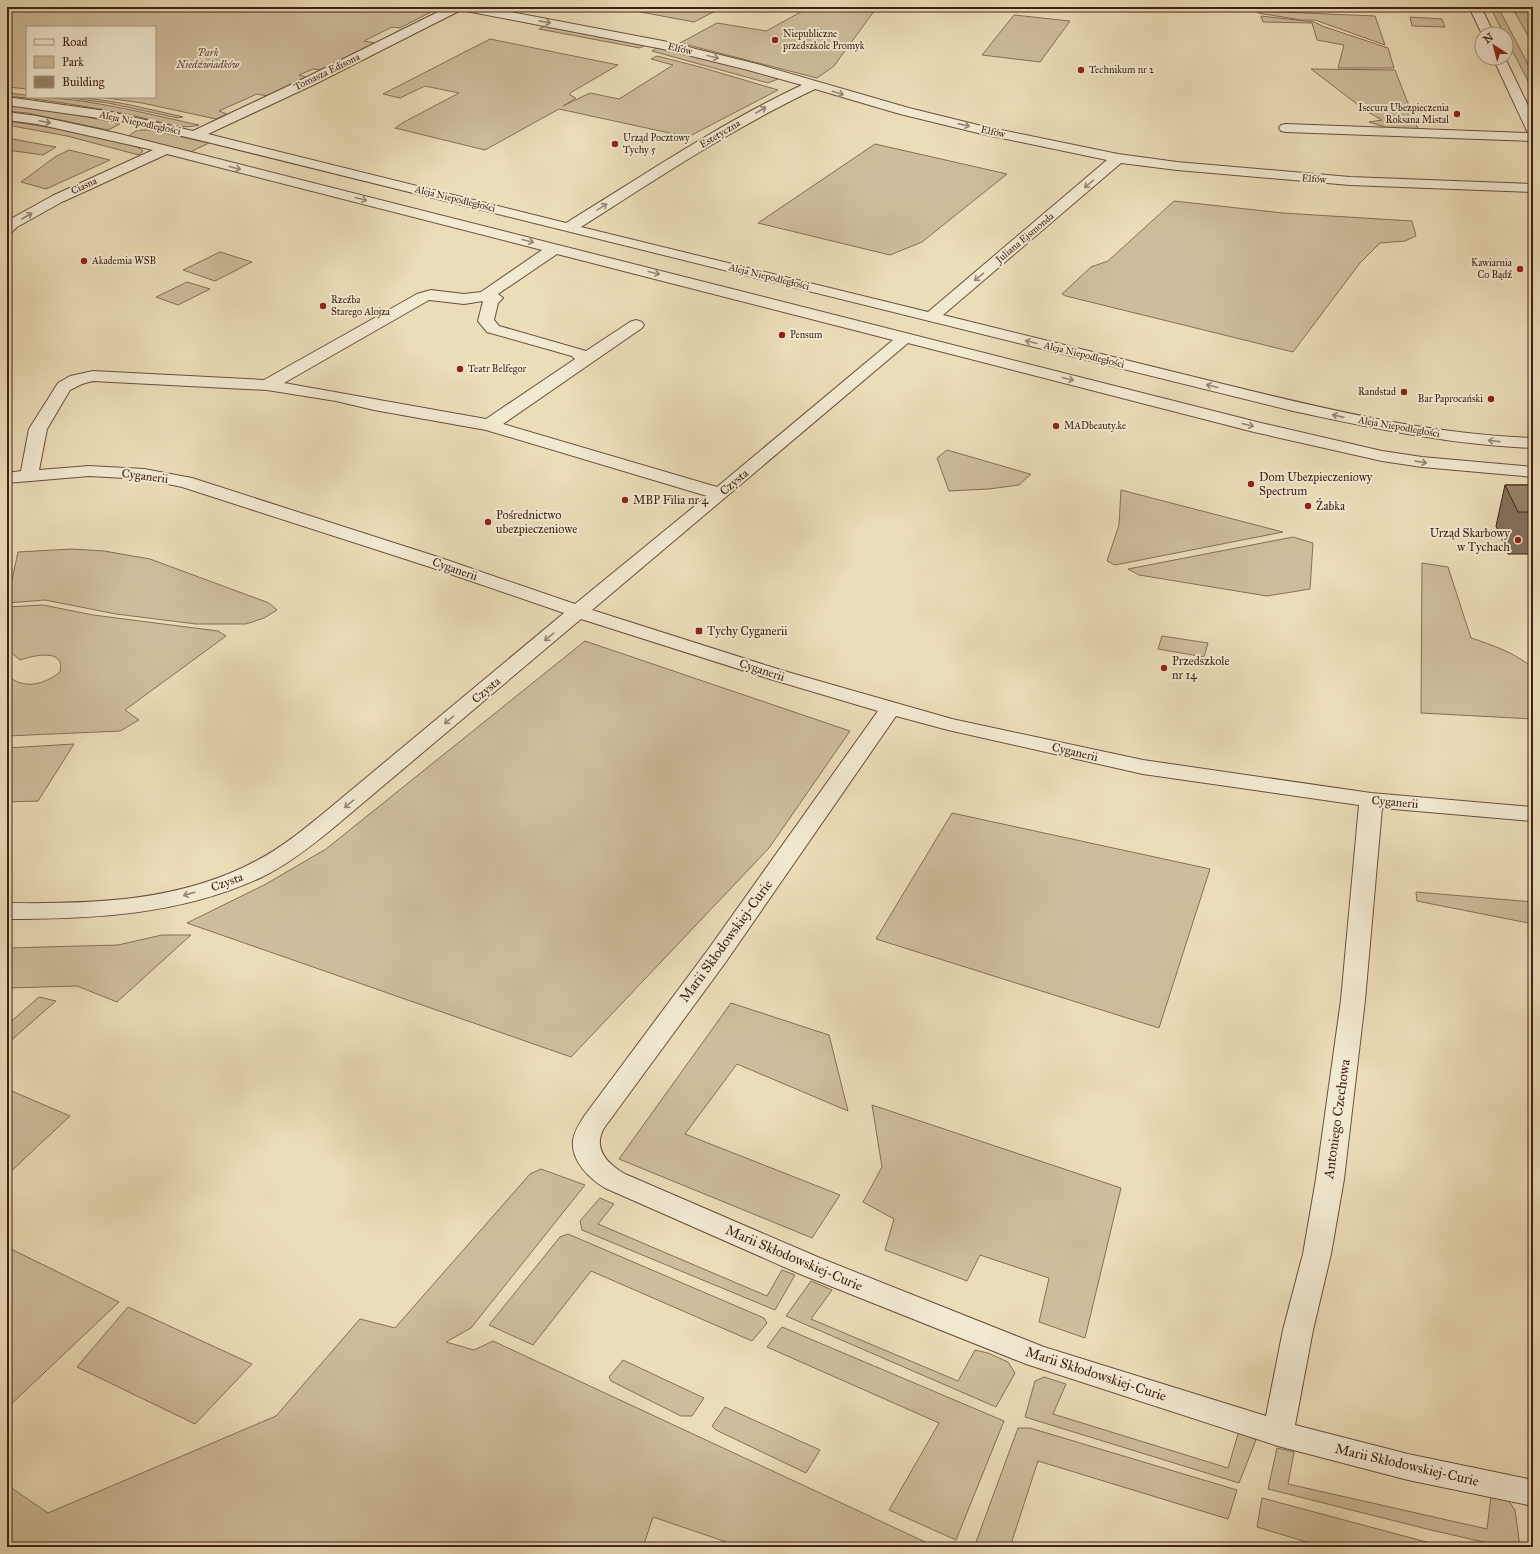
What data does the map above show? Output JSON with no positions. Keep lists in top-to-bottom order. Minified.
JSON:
{"streets":{"street":["Elfów","Tomasza Edisona","Aleja Niepodległości","Estetyczna","Ciasna","Juliana Ejsmonda","Cyganerii","Czysta","Marii Skłodowskiej-Curie","Antoniego Czechowa"]},"crossings":[["Elfów","Estetyczna"],["Elfów","Juliana Ejsmonda"],["Tomasza Edisona","Aleja Niepodległości"],["Aleja Niepodległości","Estetyczna"],["Aleja Niepodległości","Ciasna"],["Aleja Niepodległości","Juliana Ejsmonda"],["Aleja Niepodległości","Czysta"],["Cyganerii","Czysta"],["Cyganerii","Marii Skłodowskiej-Curie"],["Cyganerii","Antoniego Czechowa"],["Marii Skłodowskiej-Curie","Antoniego Czechowa"]],"one_way":["Elfów","Estetyczna","Ciasna","Juliana Ejsmonda","Czysta"],"parks":["Park Niedźwiadków"],"places":{"other":["Niepubliczne przedszkole Promyk","Technikum nr 2","Isecura Ubezpieczenia Roksana Mistal","Urząd Pocztowy Tychy 5","Akademia WSB","Kawiarnia Co Bądź","Rzeźba Starego Alojza","Pensum","Teatr Belfegor","Randstad","Bar Paprocański","MADbeauty.ke","Dom Ubezpieczeniowy Spectrum","MBP Filia nr 4","Żabka","Pośrednictwo ubezpieczeniowe","Urząd Skarbowy w Tychach","Przedszkole nr 14"],"transit":["Tychy Cyganerii"]},"legend":["Road","Park","Building"],"north":"top left"}
